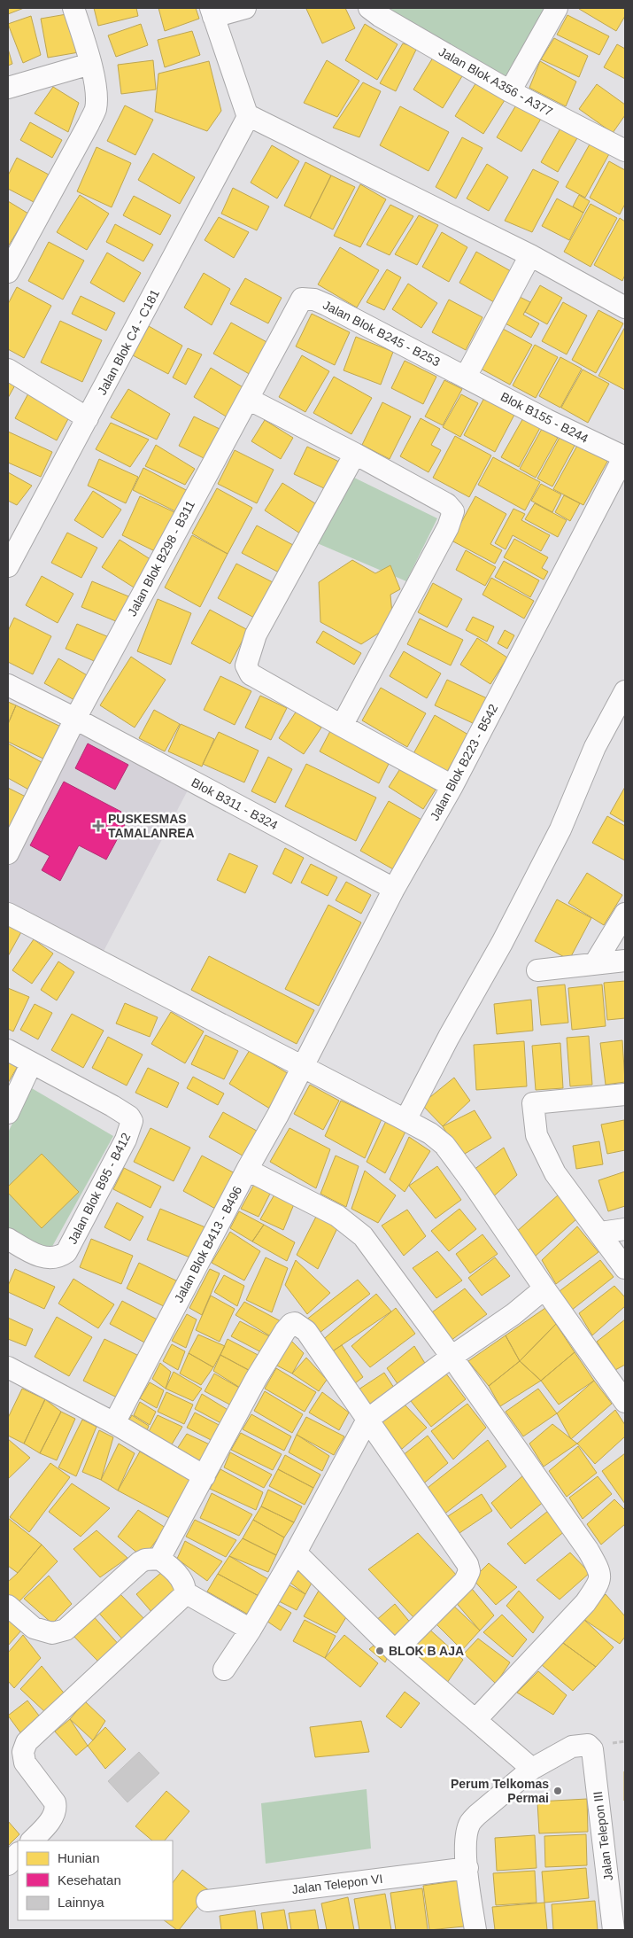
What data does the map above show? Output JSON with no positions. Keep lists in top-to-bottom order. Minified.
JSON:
{"streets":{"street":["Jalan Blok A356 - A377","Jalan Blok B245 - B253","Jalan Blok C4 - C181","Blok B155 - B244","Jalan Blok B298 - B311","Jalan Blok B223 - B542","Blok B311 - B324","Jalan Blok B95 - B412","Jalan Blok B413 - B496","Jalan Telepon III","Jalan Telepon VI"]},"crossings":[["Jalan Blok B245 - B253","Blok B155 - B244"],["Jalan Blok B245 - B253","Jalan Blok B298 - B311"],["Blok B155 - B244","Jalan Blok B223 - B542"],["Jalan Blok B298 - B311","Blok B311 - B324"],["Jalan Blok B223 - B542","Blok B311 - B324"],["Jalan Blok B223 - B542","Jalan Blok B413 - B496"]],"places":{"health":["PUSKESMAS TAMALANREA"],"other":["BLOK B AJA","Perum Telkomas Permai"]},"legend":["Hunian","Kesehatan","Lainnya"]}
